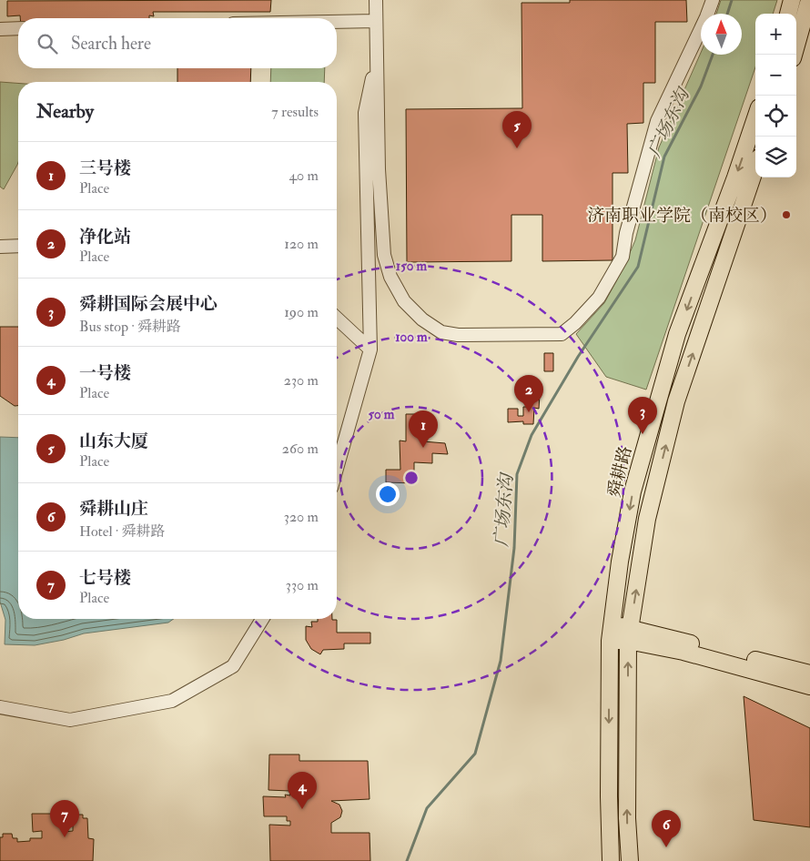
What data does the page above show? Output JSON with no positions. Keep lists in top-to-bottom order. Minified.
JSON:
{"streets":{"main road":["舜耕路"]},"water":["广场东沟"],"places":["济南职业学院（南校区）"],"north":"top","page":{"map_buttons":["+","−"],"search":"Search here","heading":["Nearby","7 results"],"pins":["5","2","3","1","4","7","6"],"list":[{"mark":"1","name":"三号楼","note":"Place","value":"40 m"},{"mark":"2","name":"净化站","note":"Place","value":"120 m"},{"mark":"3","name":"舜耕国际会展中心","note":"Bus stop · 舜耕路","value":"190 m"},{"mark":"4","name":"一号楼","note":"Place","value":"230 m"},{"mark":"5","name":"山东大厦","note":"Place","value":"260 m"},{"mark":"6","name":"舜耕山庄","note":"Hotel · 舜耕路","value":"320 m"},{"mark":"7","name":"七号楼","note":"Place","value":"330 m"}]},"rings":["150 m","100 m","50 m"]}
